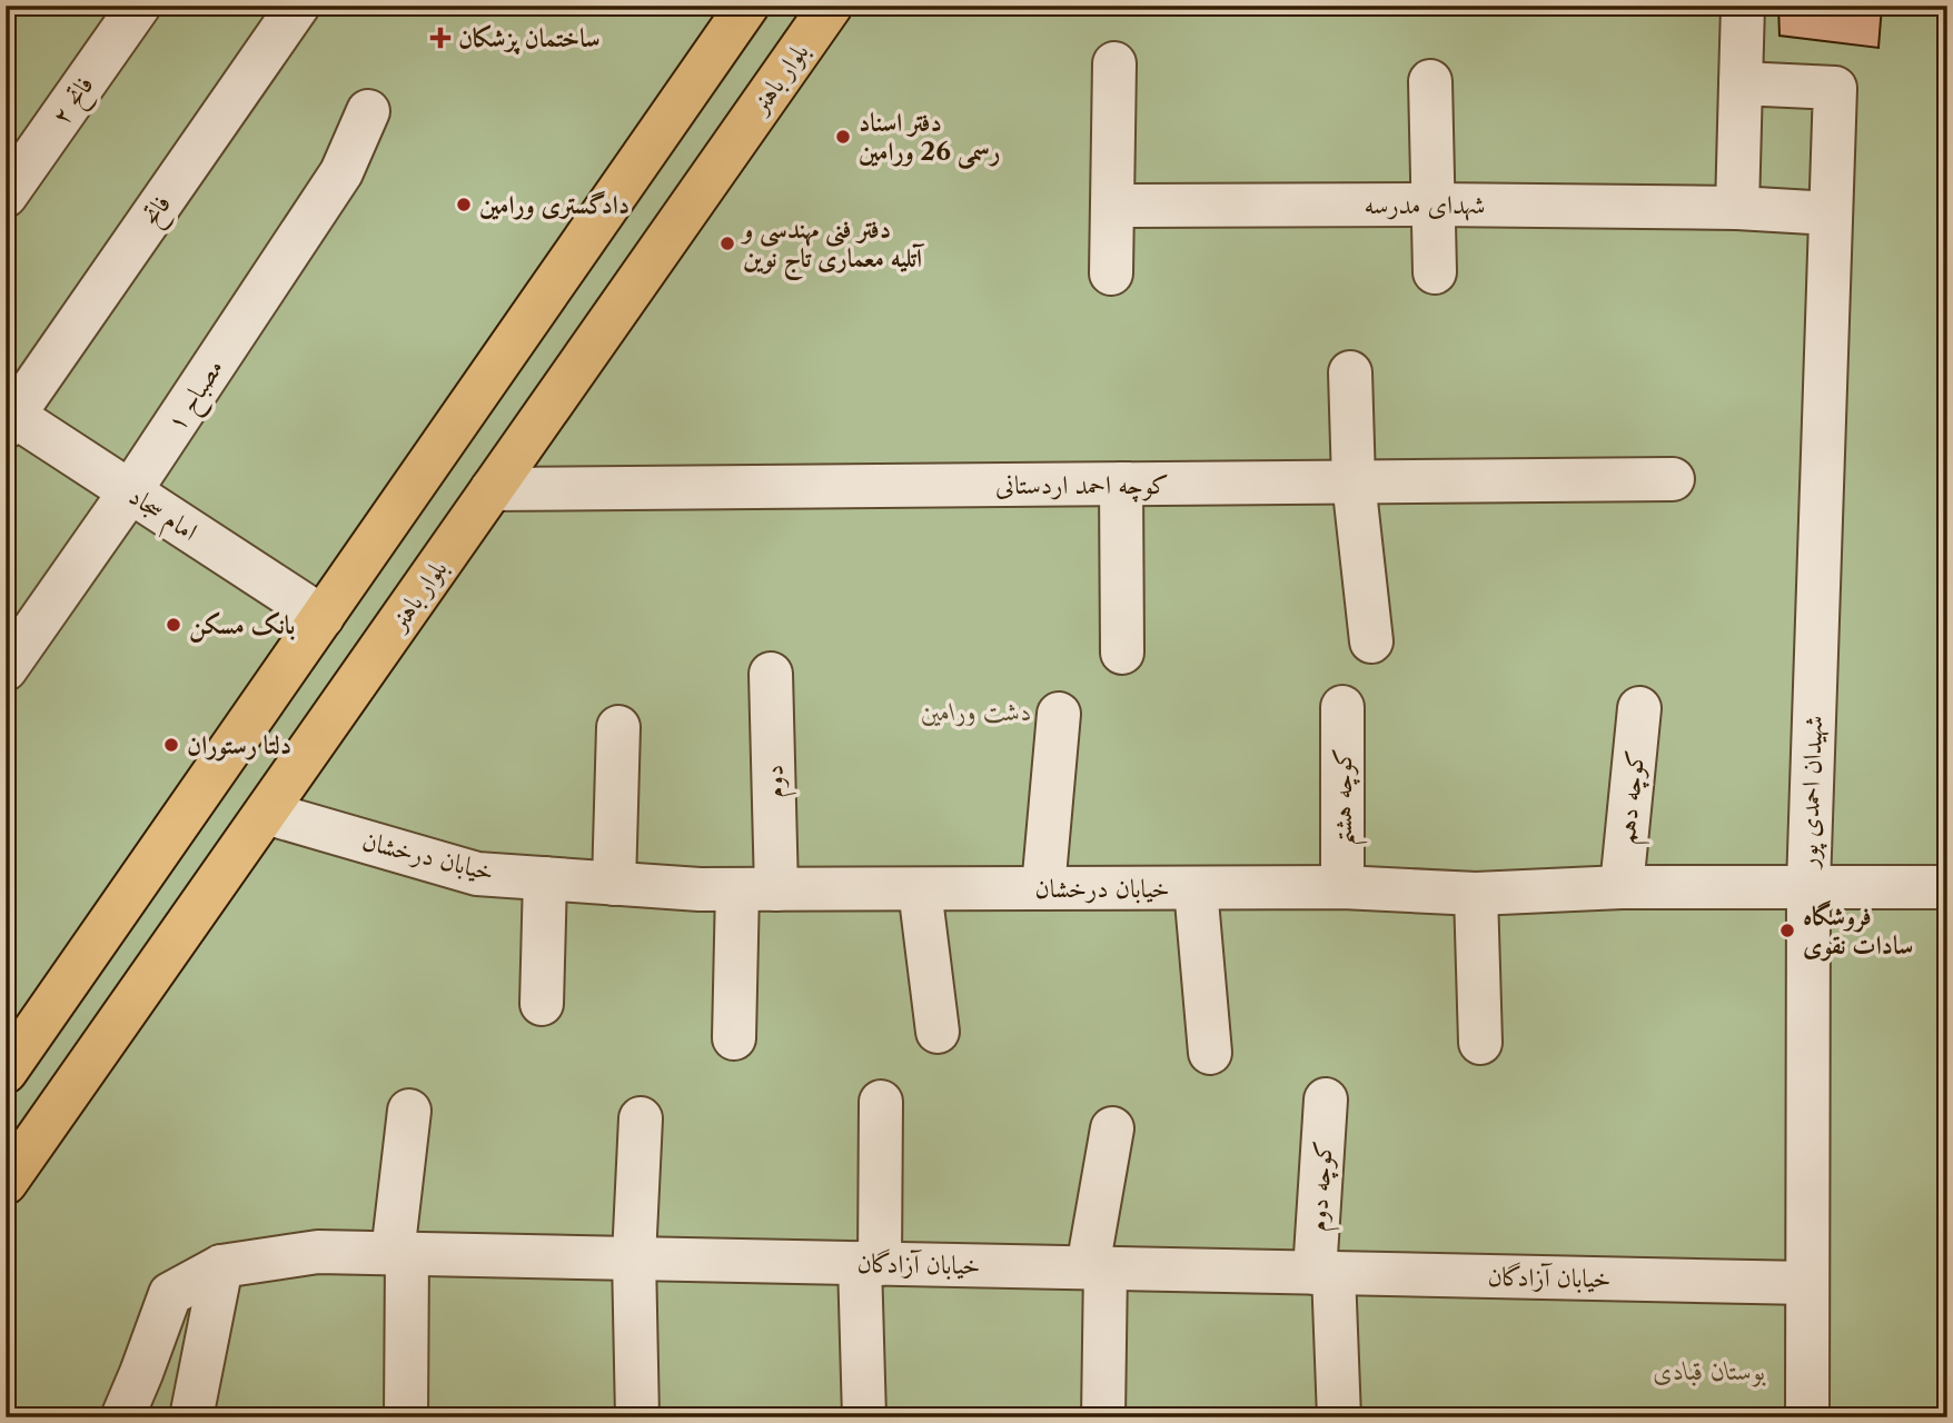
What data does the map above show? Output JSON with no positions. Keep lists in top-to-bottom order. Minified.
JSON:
{"streets":{"main road":["بلوار باهنر"],"street":["فاتح ۲","شهدای مدرسه","فاتح","مصباح ۱","کوچه احمد اردستانی","امام سجاد","دوم","شهیدان احمدی پور","کوچه هشتم","کوچه دهم","خیابان درخشان","کوچه دوم","خیابان آزادگان"]},"crossings":[["بلوار باهنر","کوچه احمد اردستانی"],["بلوار باهنر","خیابان درخشان"],["شهدای مدرسه","شهیدان احمدی پور"],["فاتح","امام سجاد"],["مصباح ۱","امام سجاد"],["دوم","خیابان درخشان"],["شهیدان احمدی پور","خیابان درخشان"],["شهیدان احمدی پور","خیابان آزادگان"],["کوچه هشتم","خیابان درخشان"],["کوچه دهم","خیابان درخشان"],["کوچه دوم","خیابان آزادگان"]],"parks":["دشت ورامین","بوستان قبادی"],"places":{"health":["ساختمان پزشکان"],"other":["دفتر اسناد رسمی 26 ورامین","دادگستری ورامین","دفتر فنی مهندسی و آتلیه معماری تاج نوین","بانک مسکن","دلتا رستوران","فروشگاه سادات نقوی"]}}
